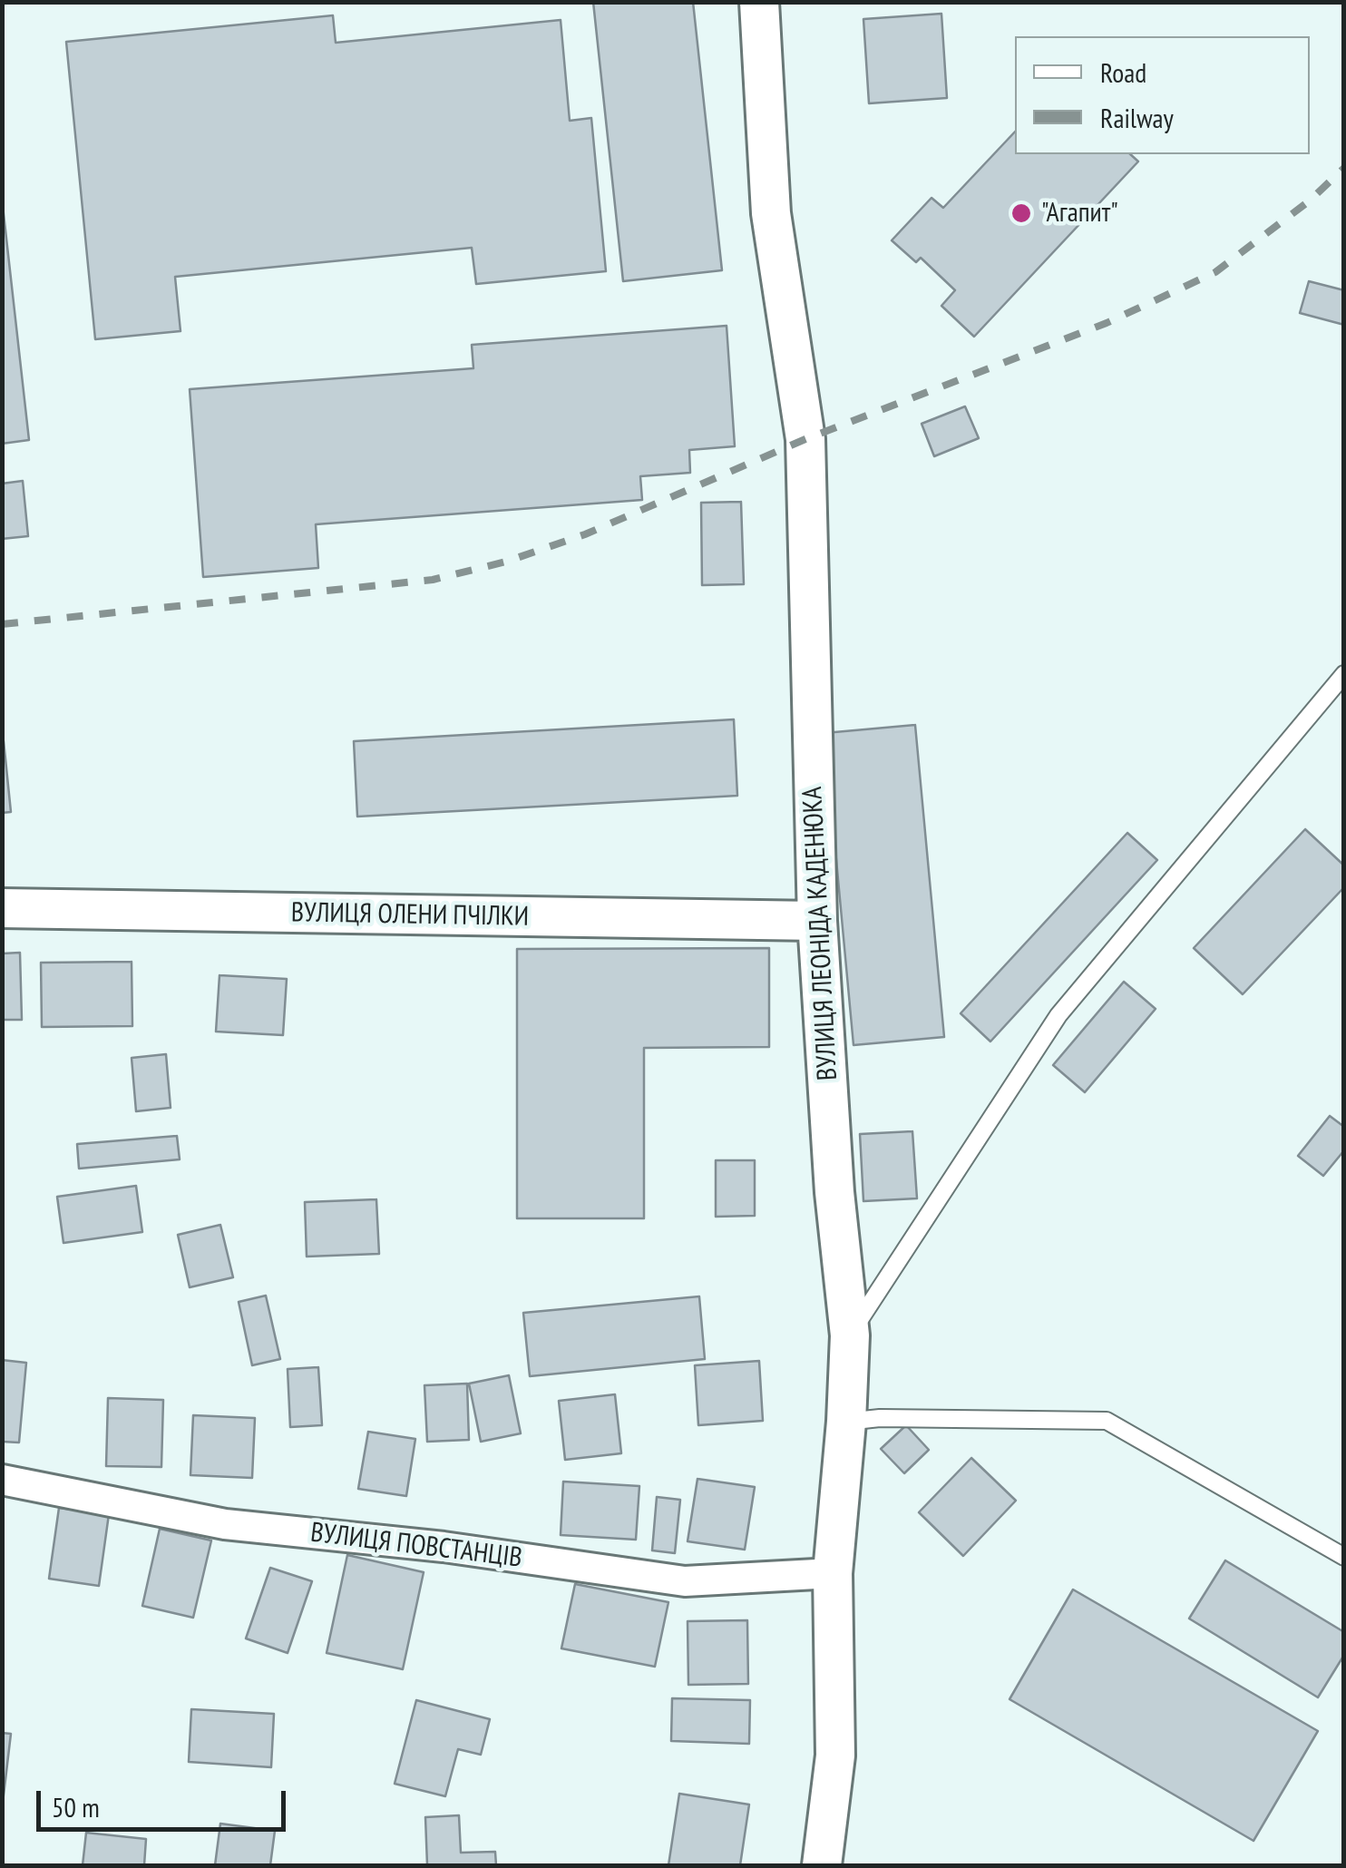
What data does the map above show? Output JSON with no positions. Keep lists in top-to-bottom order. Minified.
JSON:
{"streets":{"street":["ВУЛИЦЯ ОЛЕНИ ПЧІЛКИ","ВУЛИЦЯ ЛЕОНІДА КАДЕНЮКА","ВУЛИЦЯ ПОВСТАНЦІВ"]},"crossings":[["ВУЛИЦЯ ОЛЕНИ ПЧІЛКИ","ВУЛИЦЯ ЛЕОНІДА КАДЕНЮКА"],["ВУЛИЦЯ ЛЕОНІДА КАДЕНЮКА","ВУЛИЦЯ ПОВСТАНЦІВ"]],"places":["\"Агапит\""],"legend":["Road","Railway"],"scale_bar":"50 m"}
